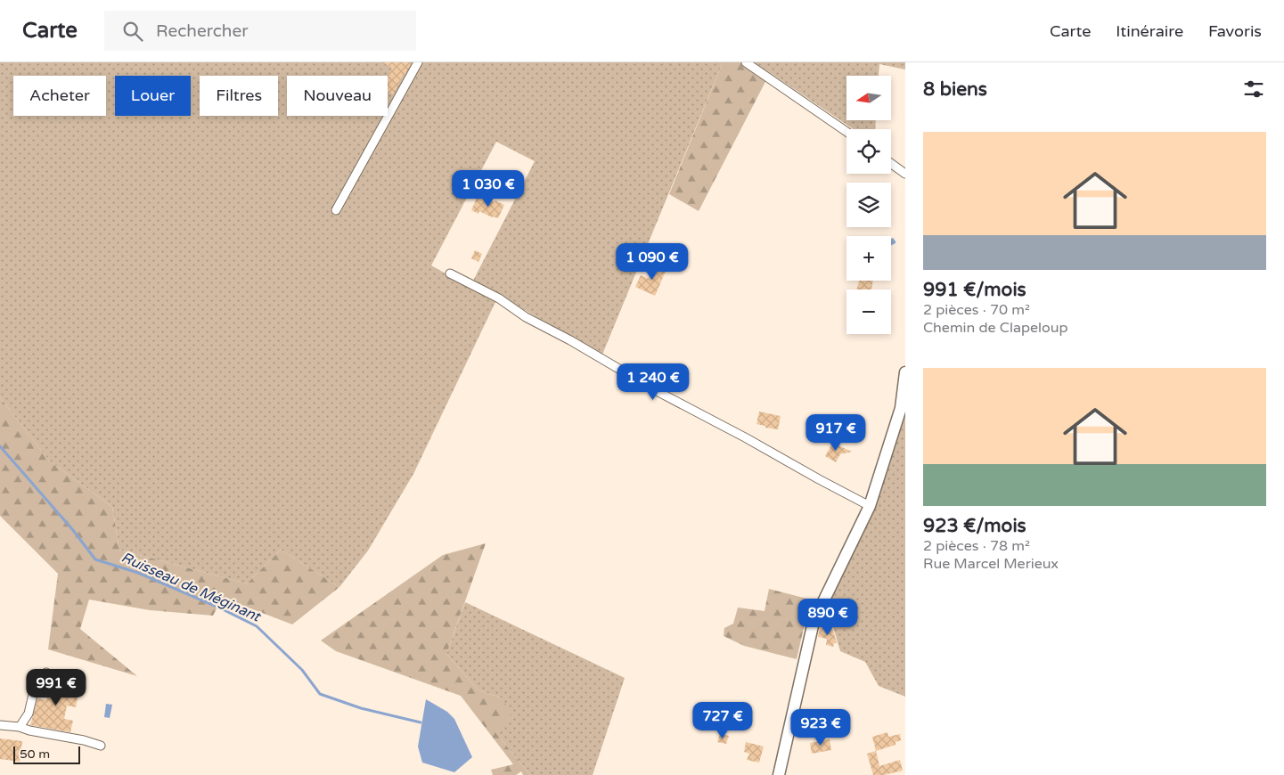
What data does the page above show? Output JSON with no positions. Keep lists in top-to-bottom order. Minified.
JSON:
{"water":["Ruisseau de Méginant"],"scale_bar":"50 m","north":"left","page":{"header":"Carte","search":"Rechercher","nav":["Carte","Itinéraire","Favoris"],"heading":"8 biens","map_buttons":["+","−"],"chip":["Acheter","Louer","Filtres","Nouveau"],"list":[{"name":"991 €/mois","note":"2 pièces · 70 m² · Chemin de Clapeloup"},{"name":"923 €/mois","note":"2 pièces · 78 m² · Rue Marcel Merieux"}],"price":["1 030 €","1 090 €","1 240 €","917 €","890 €","991 €","727 €","923 €"],"scale":"50 m"}}
